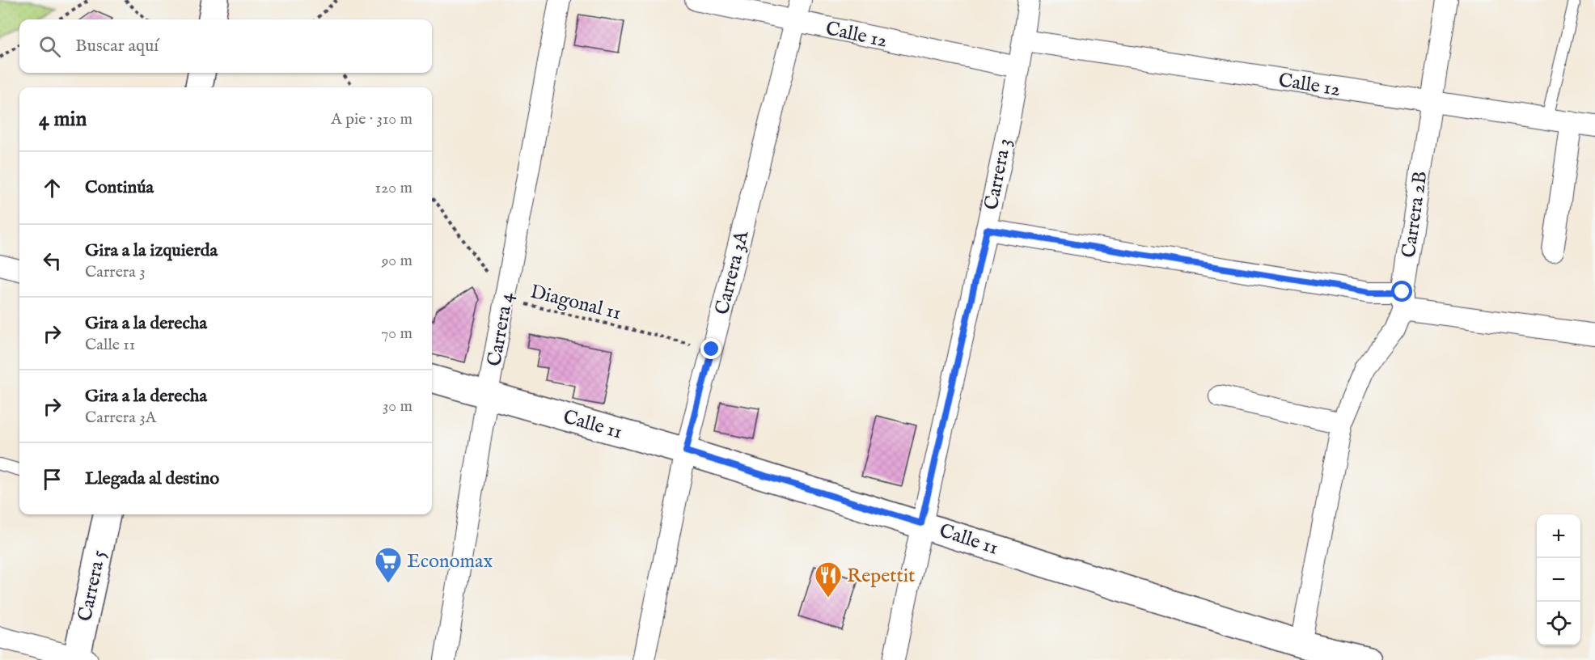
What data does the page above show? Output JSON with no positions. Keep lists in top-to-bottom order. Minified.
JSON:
{"streets":{"main road":["Calle 11","Carrera 5"],"street":["Calle 12","Carrera 3","Carrera 2B","Carrera 3A","Carrera 4"],"path":["Diagonal 11"]},"crossings":[["Calle 12","Carrera 3"],["Calle 12","Carrera 2B"],["Calle 12","Carrera 3A"],["Carrera 3","Calle 11"],["Carrera 2B","Calle 11"],["Carrera 3A","Diagonal 11"],["Carrera 3A","Calle 11"],["Diagonal 11","Carrera 4"],["Carrera 4","Calle 11"]],"places":{"supermarket":["Economax"],"restaurant":["Repettit"]},"page":{"search":"Buscar aquí","heading":["4 min","A pie · 310 m"],"list":[["Continúa","120 m"],["Gira a la izquierda","Carrera 3","90 m"],["Gira a la derecha","Calle 11","70 m"],["Gira a la derecha","Carrera 3A","30 m"],"Llegada al destino"],"map_buttons":["+","−"]}}
